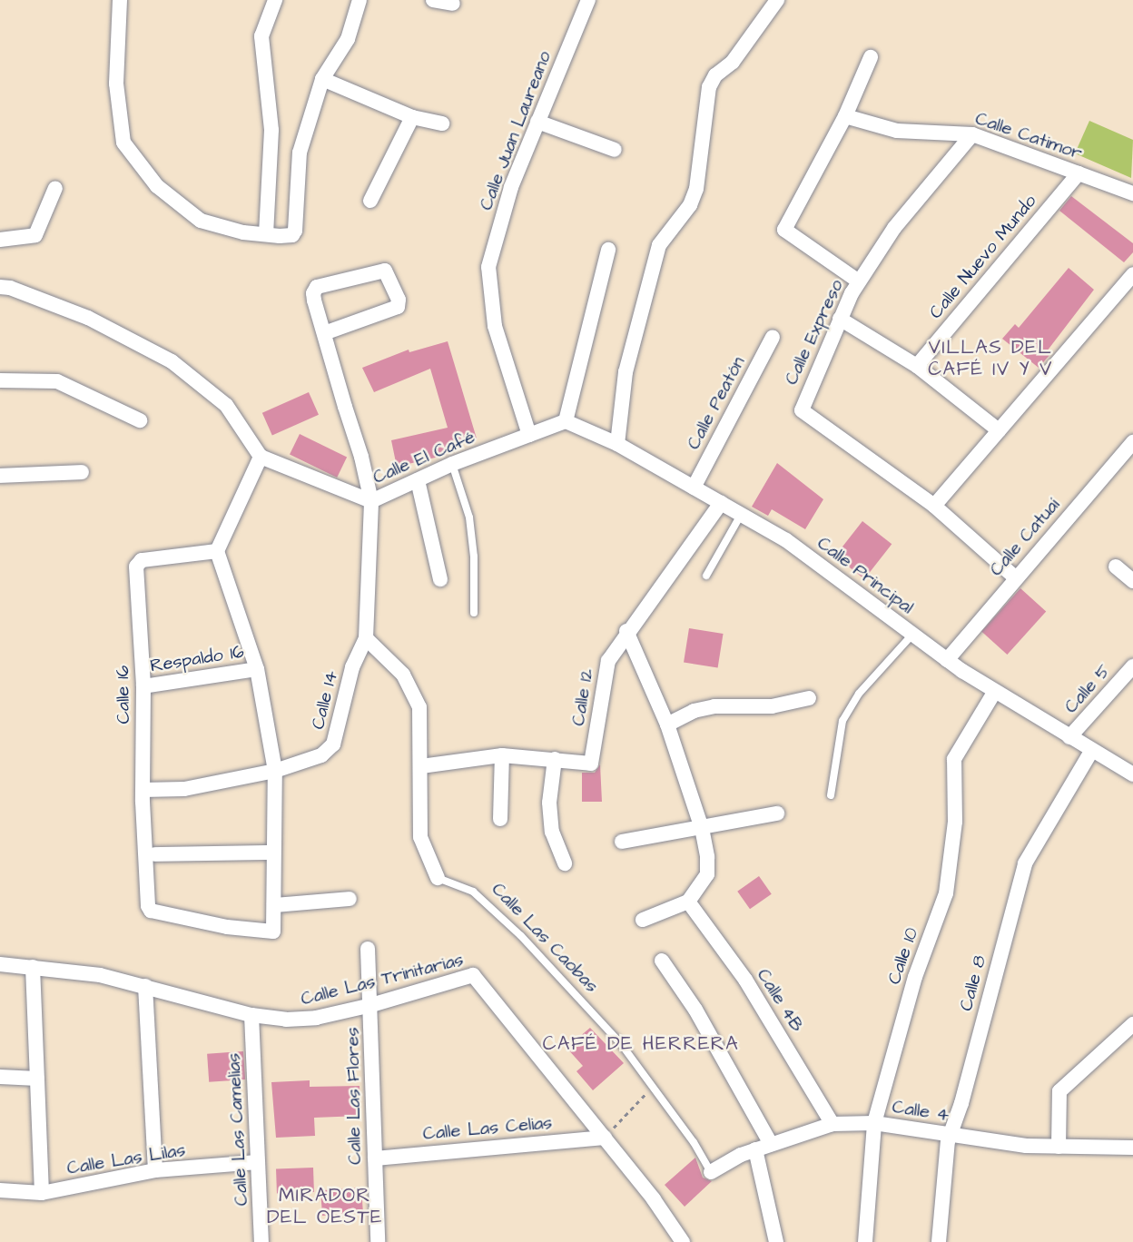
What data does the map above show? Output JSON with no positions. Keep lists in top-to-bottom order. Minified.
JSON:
{"streets":{"street":["Calle Juan Laureano","Calle Catimor","Calle Nuevo Mundo","Calle Expreso","Calle Peatón","Calle El Café","Calle Catuaí","Calle Principal","Respaldo 16","Calle 5","Calle 16","Calle 12","Calle 14","Calle Las Caobas","Calle 10","Calle Las Trinitarias","Calle 8","Calle 4B","Calle Las Flores","Calle 4","Calle Las Celias","Calle Las Camelias","Calle Las Lilas"]},"crossings":[["Calle Juan Laureano","Calle El Café"],["Calle Catimor","Calle Nuevo Mundo"],["Calle Catimor","Calle Expreso"],["Calle Expreso","Calle Catuaí"],["Calle Peatón","Calle Principal"],["Calle El Café","Calle Principal"],["Calle El Café","Calle 14"],["Calle Catuaí","Calle Principal"],["Calle Principal","Calle 5"],["Calle Principal","Calle 12"],["Calle Principal","Calle 10"],["Calle Principal","Calle 8"],["Respaldo 16","Calle 16"],["Calle 16","Calle 14"],["Calle 12","Calle Las Caobas"],["Calle 14","Calle Las Caobas"],["Calle Las Caobas","Calle 4"],["Calle 10","Calle 4"],["Calle Las Trinitarias","Calle Las Flores"],["Calle Las Trinitarias","Calle Las Celias"],["Calle Las Trinitarias","Calle Las Camelias"],["Calle 8","Calle 4"],["Calle 4B","Calle 4"],["Calle Las Flores","Calle Las Celias"],["Calle Las Camelias","Calle Las Lilas"]],"districts":["VILLAS DEL CAFÉ IV Y V","CAFÉ DE HERRERA","MIRADOR DEL OESTE"]}
